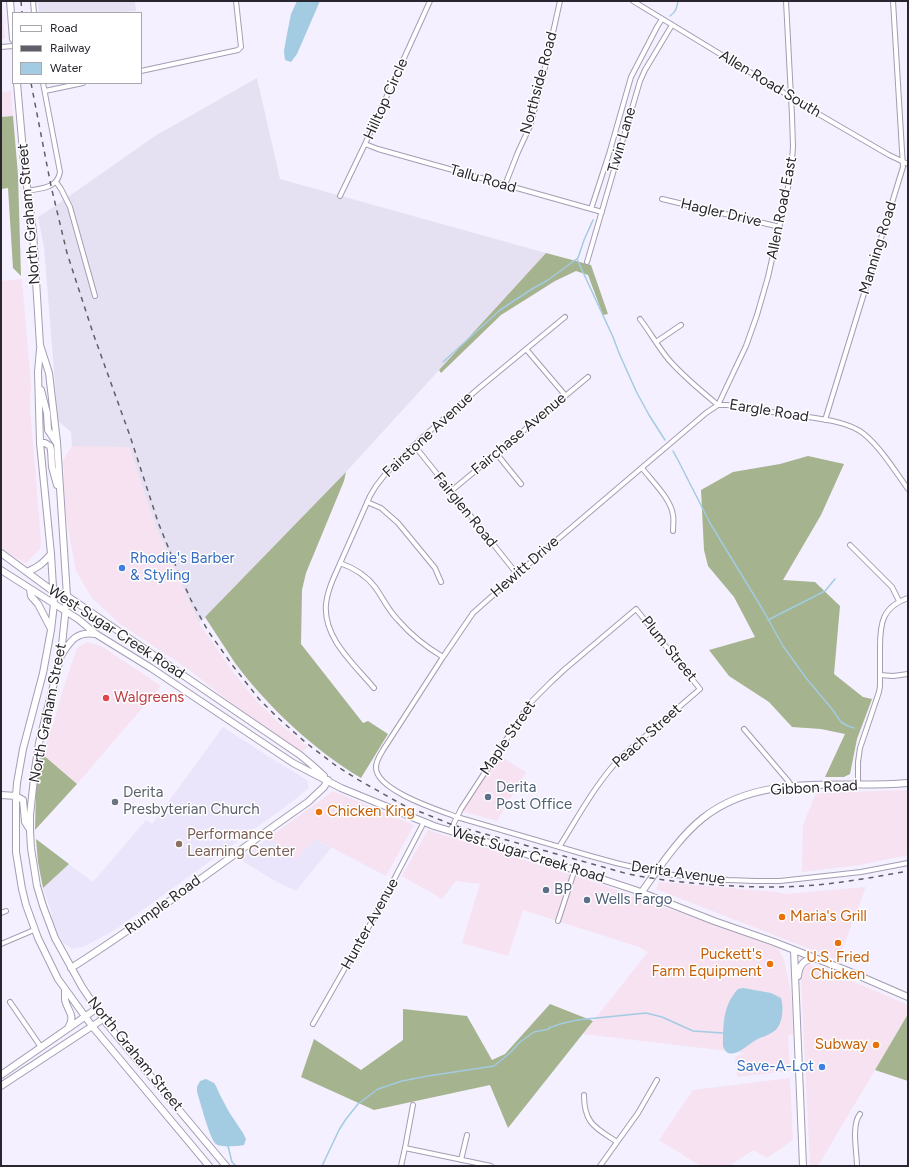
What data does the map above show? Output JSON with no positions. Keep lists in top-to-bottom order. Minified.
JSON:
{"streets":{"main road":["North Graham Street","West Sugar Creek Road","Gibbon Road","Rumple Road"],"street":["Northside Road","Allen Road South","Hilltop Circle","Twin Lane","Tallu Road","Allen Road East","Hagler Drive","Manning Road","Eargle Road","Fairchase Avenue","Fairstone Avenue","Fairglen Road","Hewitt Drive","Plum Street","Peach Street","Maple Street","Derita Avenue","Hunter Avenue"]},"crossings":[["Northside Road","Tallu Road"],["Allen Road South","Twin Lane"],["Allen Road South","Allen Road East"],["Allen Road South","Manning Road"],["Hilltop Circle","Tallu Road"],["Twin Lane","Tallu Road"],["Allen Road East","Hagler Drive"],["Allen Road East","Eargle Road"],["Allen Road East","Hewitt Drive"],["North Graham Street","West Sugar Creek Road"],["North Graham Street","Rumple Road"],["Manning Road","Eargle Road"],["Eargle Road","Hewitt Drive"],["Fairchase Avenue","Fairglen Road"],["Fairstone Avenue","Fairglen Road"],["Fairglen Road","Hewitt Drive"],["Hewitt Drive","Derita Avenue"],["West Sugar Creek Road","Maple Street"],["West Sugar Creek Road","Gibbon Road"],["West Sugar Creek Road","Rumple Road"],["West Sugar Creek Road","Hunter Avenue"],["Plum Street","Peach Street"],["Plum Street","Maple Street"],["Peach Street","Derita Avenue"],["Maple Street","Derita Avenue"],["Gibbon Road","Derita Avenue"]],"places":["Rhodie's Barber & Styling","Walgreens","Derita Post Office","Derita Presbyterian Church","Chicken King","Performance Learning Center","BP","Wells Fargo","Maria's Grill","U.S. Fried Chicken","Puckett's Farm Equipment","Subway","Save-A-Lot"],"legend":["Road","Railway","Water"]}
